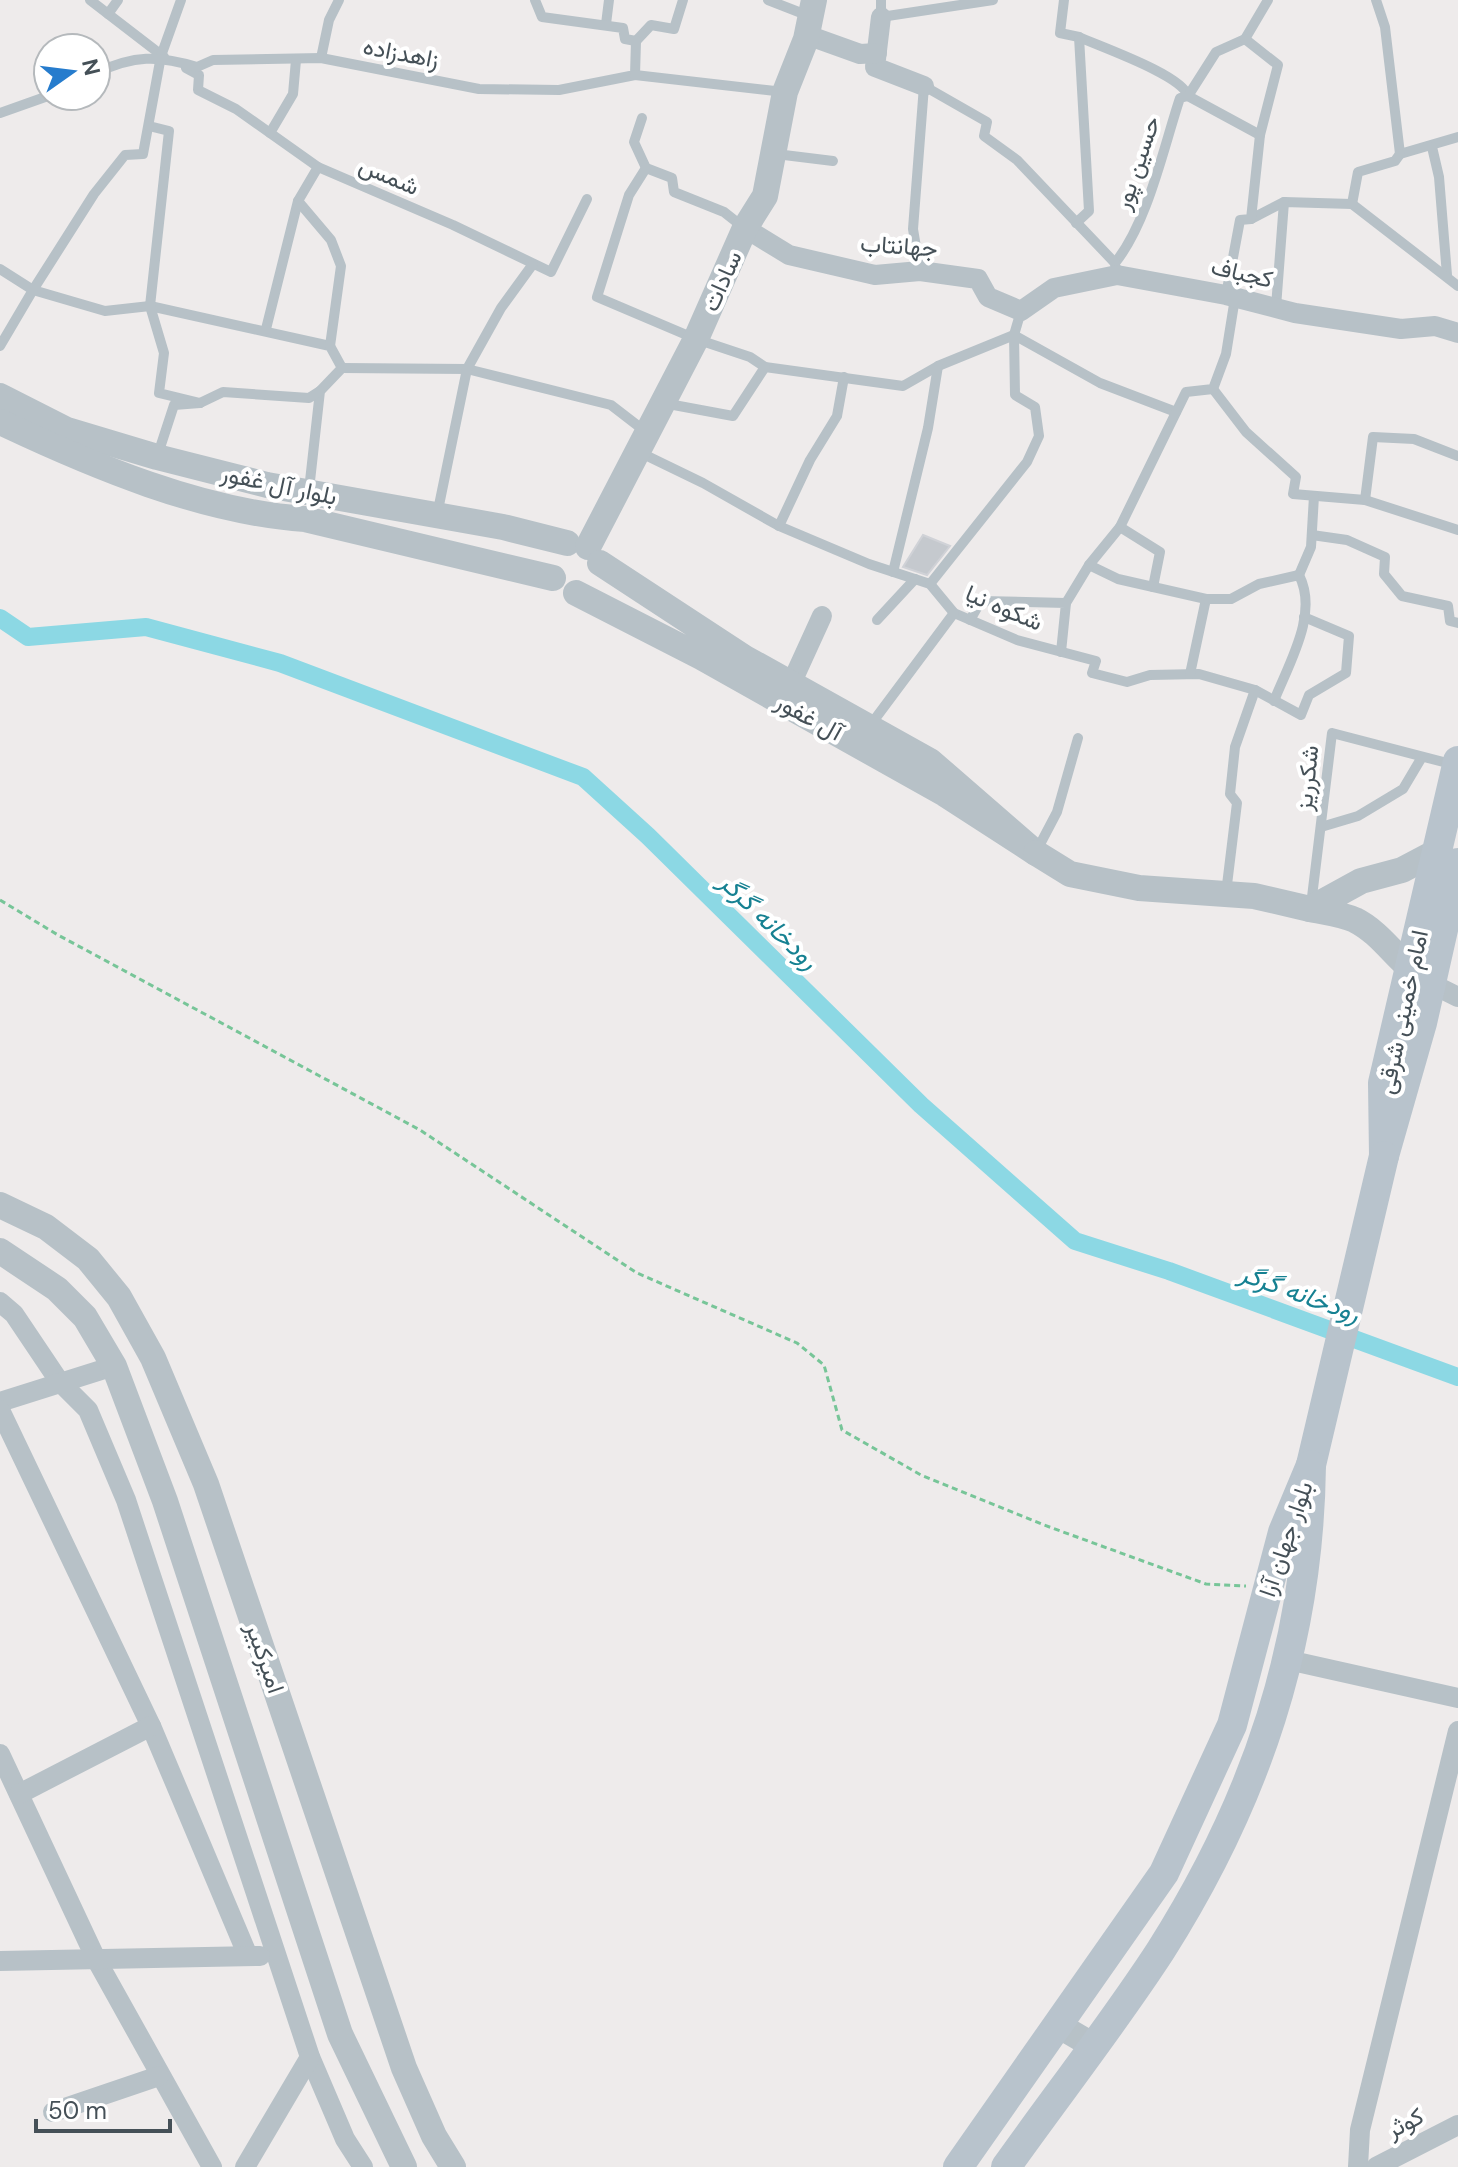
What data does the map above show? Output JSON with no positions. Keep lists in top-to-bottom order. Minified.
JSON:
{"streets":{"main road":["امام خمینی شرقی","بلوار جهان آرا"],"street":["جهانتاب","کجباف","سادات","بلوار آل غفور","آل غفور","امیرکبیر","کوثر"],"lane":["زاهدزاده","حسین پور","شمس","شکوه نیا","شکرریز"]},"crossings":[["زاهدزاده","شمس"],["زاهدزاده","سادات"],["حسین پور","کجباف"],["جهانتاب","کجباف"],["جهانتاب","سادات"],["سادات","بلوار آل غفور"],["سادات","آل غفور"],["بلوار آل غفور","آل غفور"],["آل غفور","شکرریز"],["آل غفور","امام خمینی شرقی"],["امام خمینی شرقی","بلوار جهان آرا"]],"water":["رودخانه گرگر"],"scale_bar":"50 m","north":"right"}
